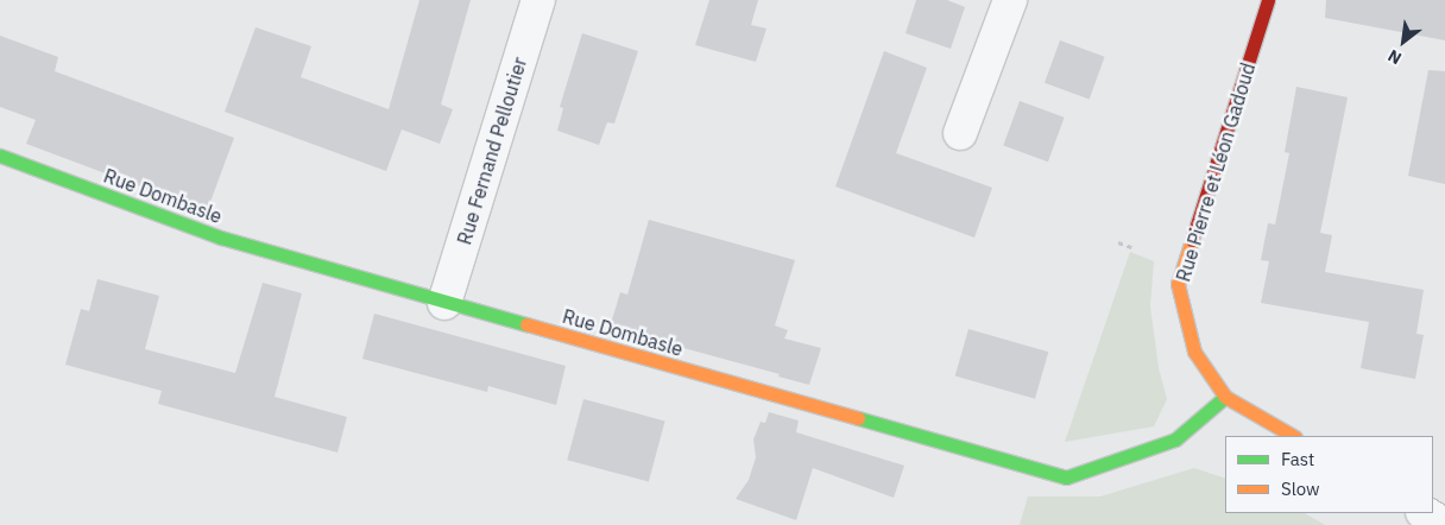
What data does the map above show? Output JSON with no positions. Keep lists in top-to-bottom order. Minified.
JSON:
{"streets":{"street":["Rue Fernand Pelloutier","Rue Pierre et Léon Gadoud","Rue Dombasle"]},"crossings":[["Rue Fernand Pelloutier","Rue Dombasle"],["Rue Pierre et Léon Gadoud","Rue Dombasle"]],"legend":["Fast","Slow"],"north":"bottom left"}
